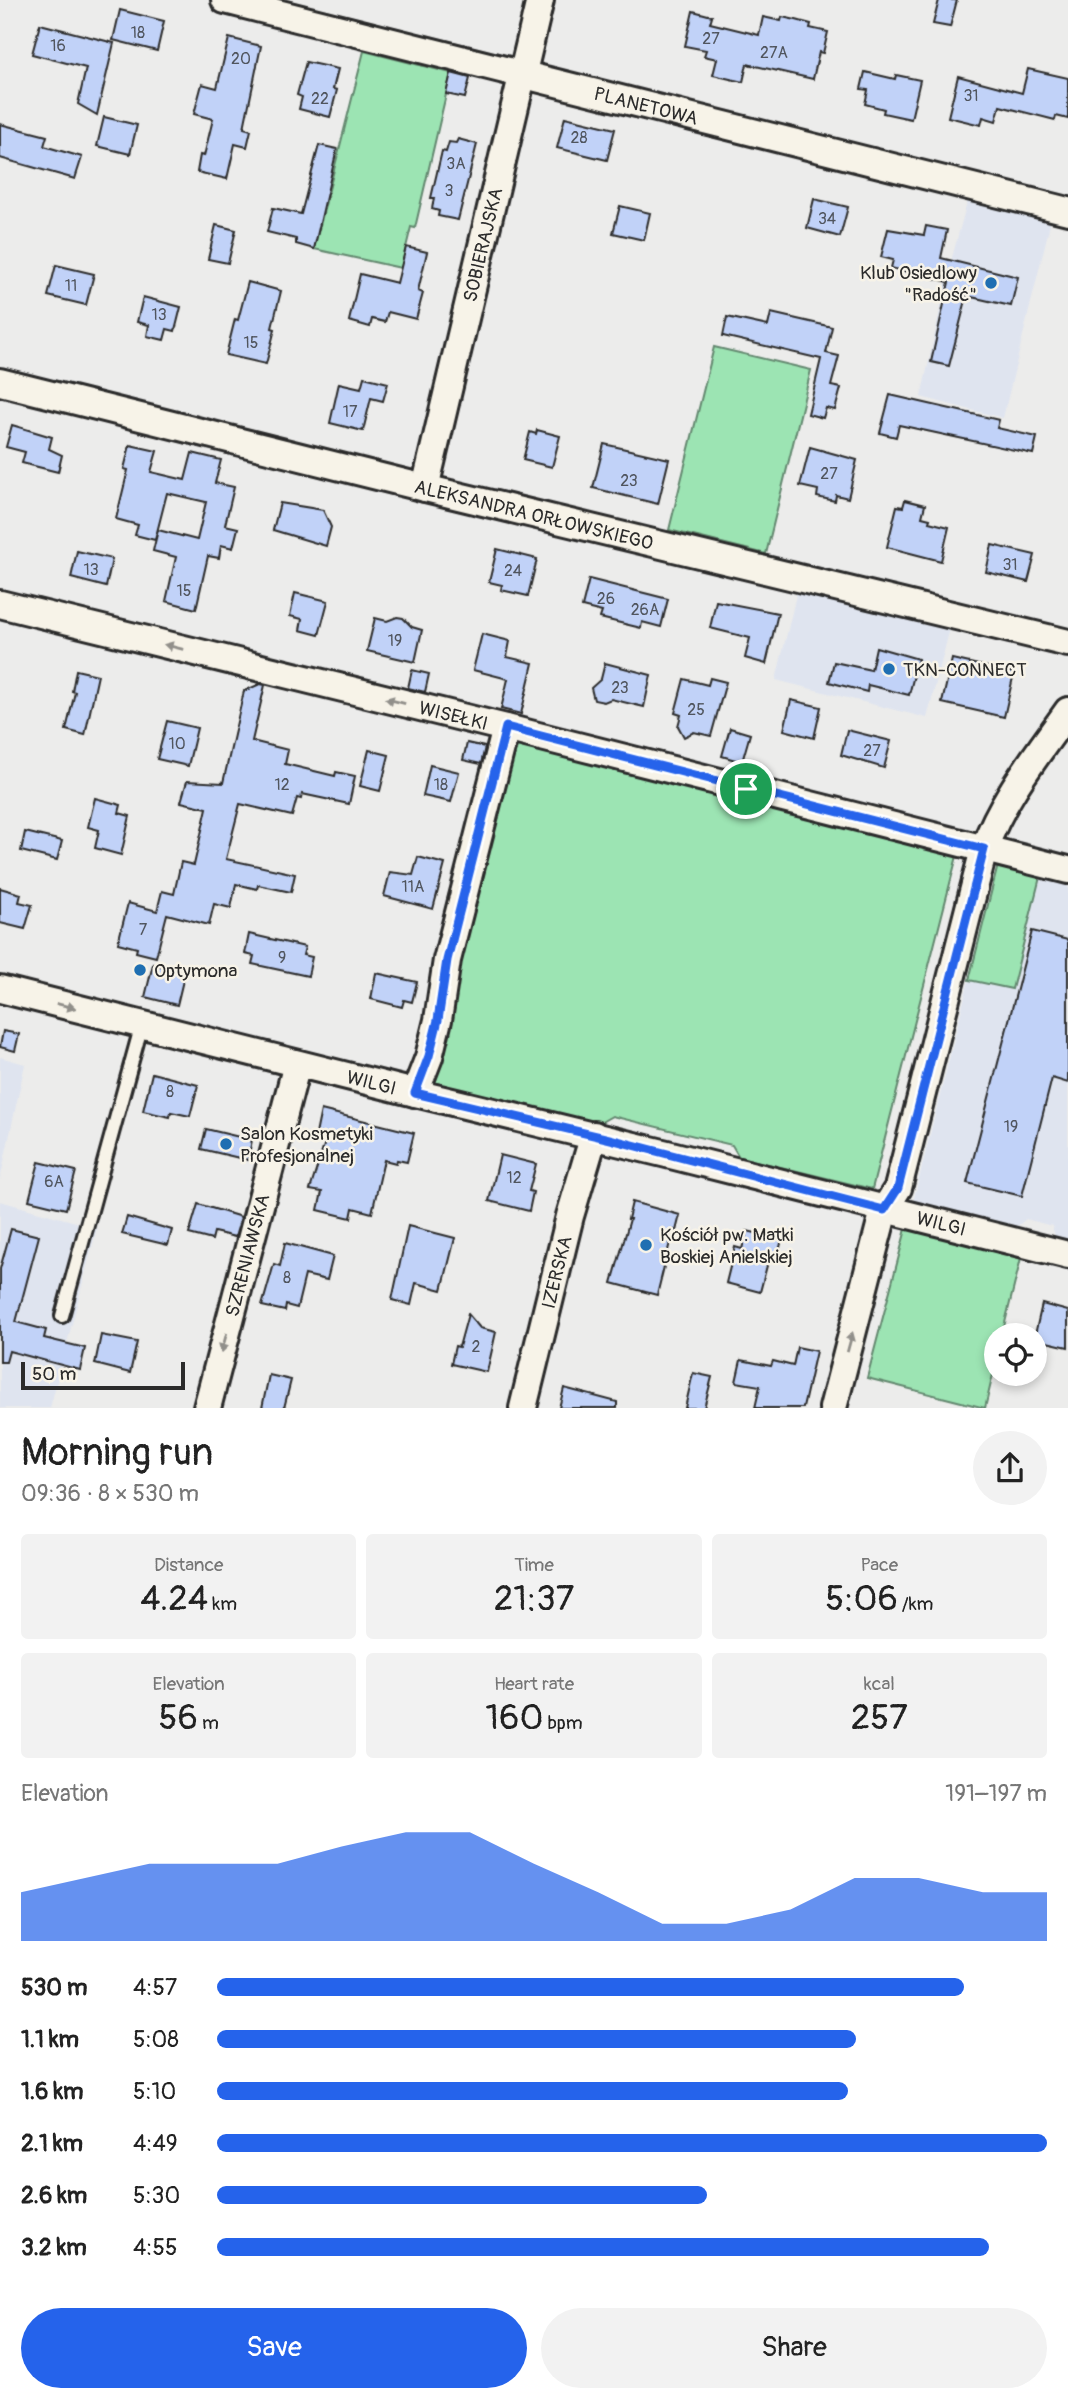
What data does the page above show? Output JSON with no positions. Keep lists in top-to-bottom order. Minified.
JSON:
{"streets":{"street":["PLANETOWA","SOBIERAJSKA","ALEKSANDRA ORŁOWSKIEGO","WISEŁKI","WILGI","SZRENIAWSKA","IZERSKA"]},"crossings":[["PLANETOWA","SOBIERAJSKA"],["SOBIERAJSKA","ALEKSANDRA ORŁOWSKIEGO"],["WILGI","SZRENIAWSKA"],["WILGI","IZERSKA"]],"one_way":["WISEŁKI","SZRENIAWSKA"],"places":["Klub Osiedlowy \"Radość\"","TKN-CONNECT","Optymona","Salon Kosmetyki Profesjonalnej","Kościół pw. Matki Boskiej Anielskiej"],"house_numbers":["18","27","16","27A","20","31","22","28","3A","3","34","11","13","15","17","27","23","31","13","24","15","26","26A","19","23","25","10","27","12","18","11A","7","9","8","19","12","6A","8","2"],"scale_bar":"50 m","page":{"scale":"50 m","heading":["Morning run","09:36 · 8 × 530 m"],"stats":[["Distance","4.24 km"],["Time","21:37"],["Pace","5:06 /km"],["Elevation","56 m"],["Heart rate","160 bpm"],["kcal","257"]],"chart":["Elevation","191–197 m"],"list":[{"name":"530 m","note":"4:57"},{"name":"1.1 km","note":"5:08"},{"name":"1.6 km","note":"5:10"},{"name":"2.1 km","note":"4:49"},{"name":"2.6 km","note":"5:30"},{"name":"3.2 km","note":"4:55"}],"buttons":["Save","Share"]}}
